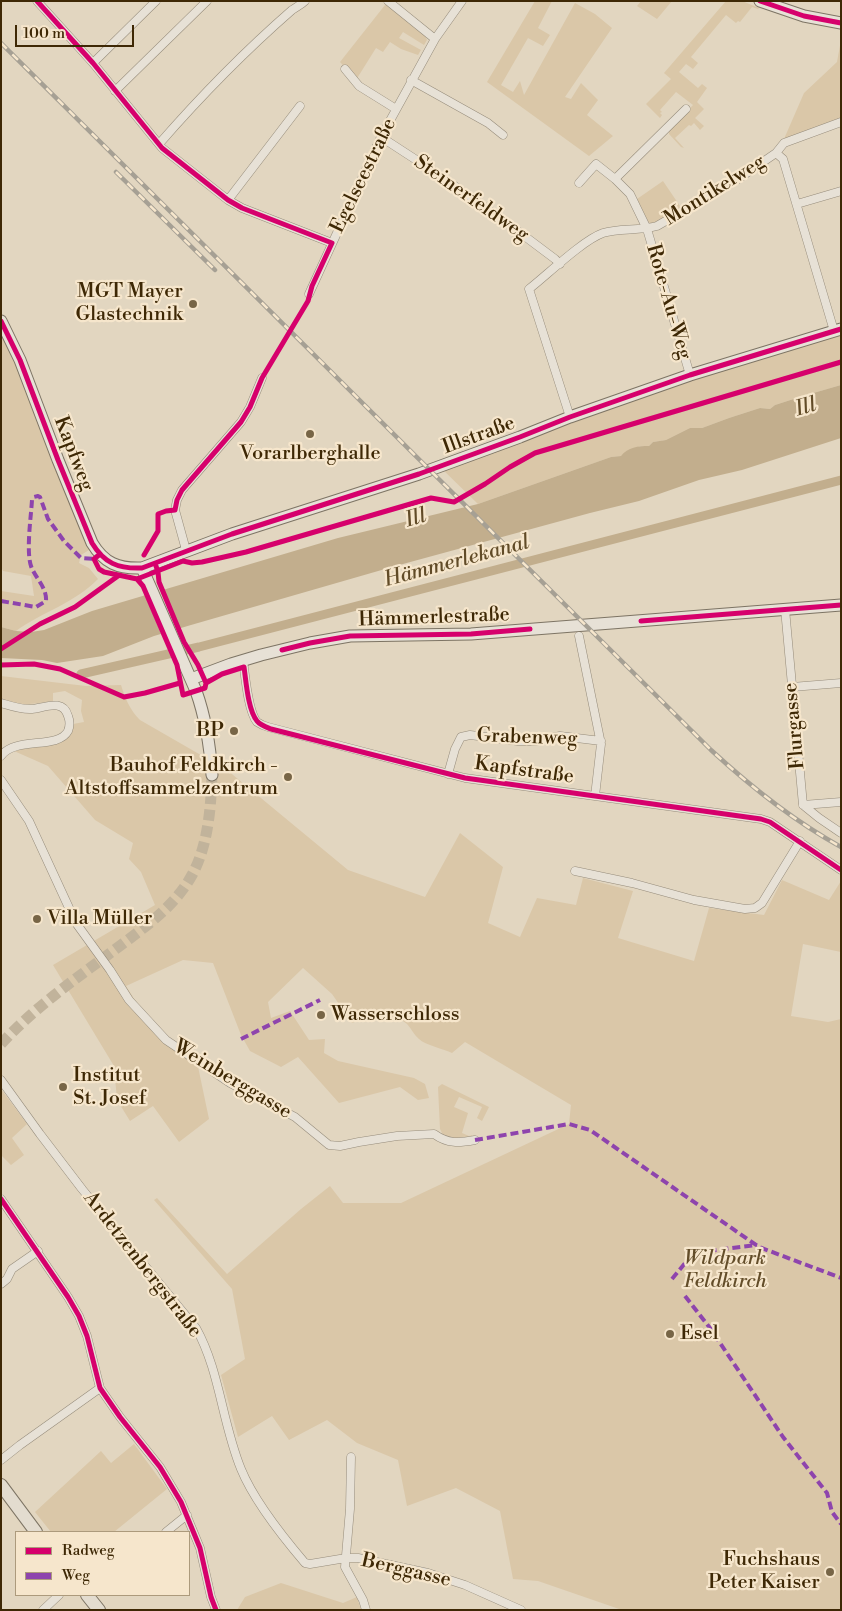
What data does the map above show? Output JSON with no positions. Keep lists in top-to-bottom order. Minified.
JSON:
{"streets":{"main road":["Illstraße","Kapfweg","Hämmerlestraße"],"street":["Egelseestraße","Montikelweg","Steinerfeldweg","Rote-Au-Weg","Flurgasse","Grabenweg","Kapfstraße","Weinberggasse","Ardetzenbergstraße","Berggasse"]},"crossings":[["Egelseestraße","Steinerfeldweg"],["Montikelweg","Steinerfeldweg"],["Montikelweg","Rote-Au-Weg"],["Montikelweg","Illstraße"],["Rote-Au-Weg","Illstraße"],["Illstraße","Kapfweg"],["Hämmerlestraße","Flurgasse"],["Hämmerlestraße","Kapfstraße"],["Grabenweg","Kapfstraße"],["Ardetzenbergstraße","Berggasse"]],"water":["Ill","Hämmerlekanal"],"parks":["Wildpark Feldkirch"],"places":["MGT Mayer Glastechnik","Vorarlberghalle","BP","Bauhof Feldkirch - Altstoffsammelzentrum","Villa Müller","Wasserschloss","Institut St. Josef","Esel","Fuchshaus Peter Kaiser"],"legend":["Radweg","Weg"],"scale_bar":"100 m"}
